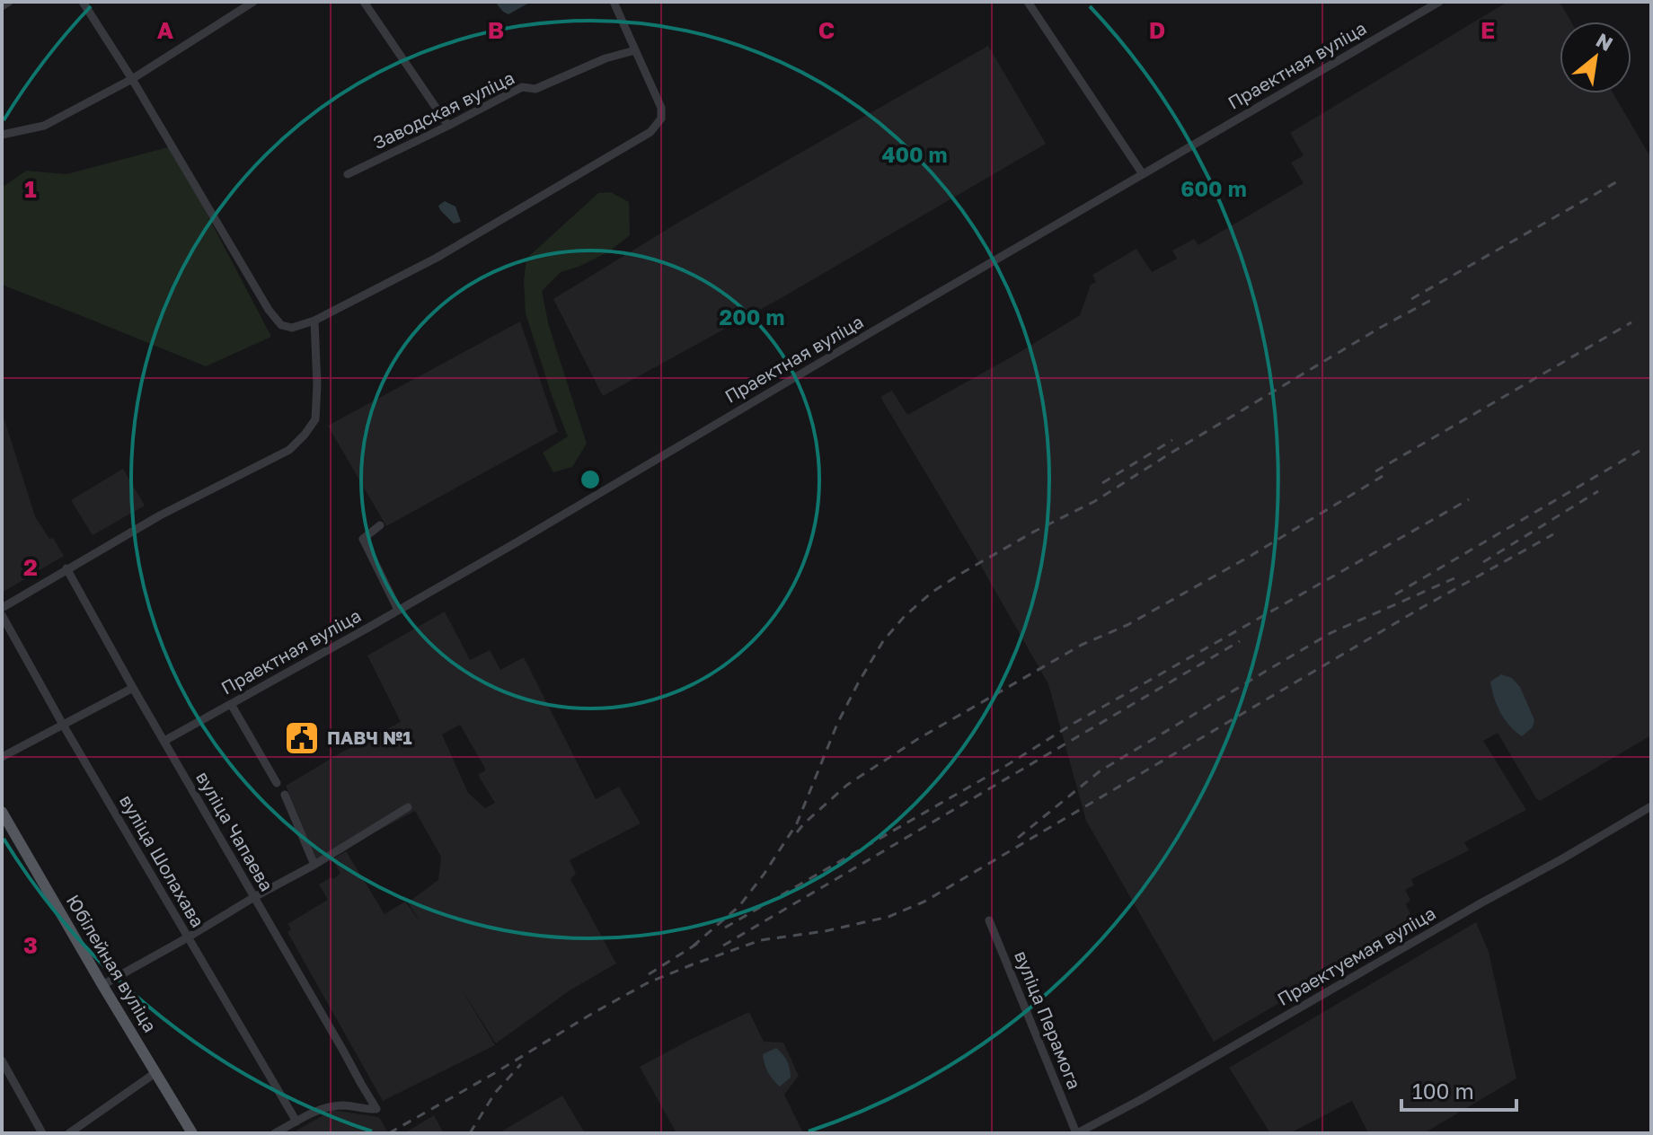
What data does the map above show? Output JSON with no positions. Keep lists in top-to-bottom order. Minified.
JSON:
{"streets":{"main road":["Юбілейная вуліца"],"street":["Праектная вуліца","Заводская вуліца","вуліца Чапаева","вуліца Шолахава","Праектуемая вуліца","вуліца Перамога"]},"crossings":[["Праектная вуліца","вуліца Чапаева"],["вуліца Чапаева","вуліца Шолахава"],["Праектуемая вуліца","вуліца Перамога"]],"places":{"public building":["ПАВЧ №1"]},"scale_bar":"100 m","north":"top right","grid":{"columns":["A","B","C","D","E"],"rows":["1","2","3"]},"rings":["400 m","600 m","200 m"]}
